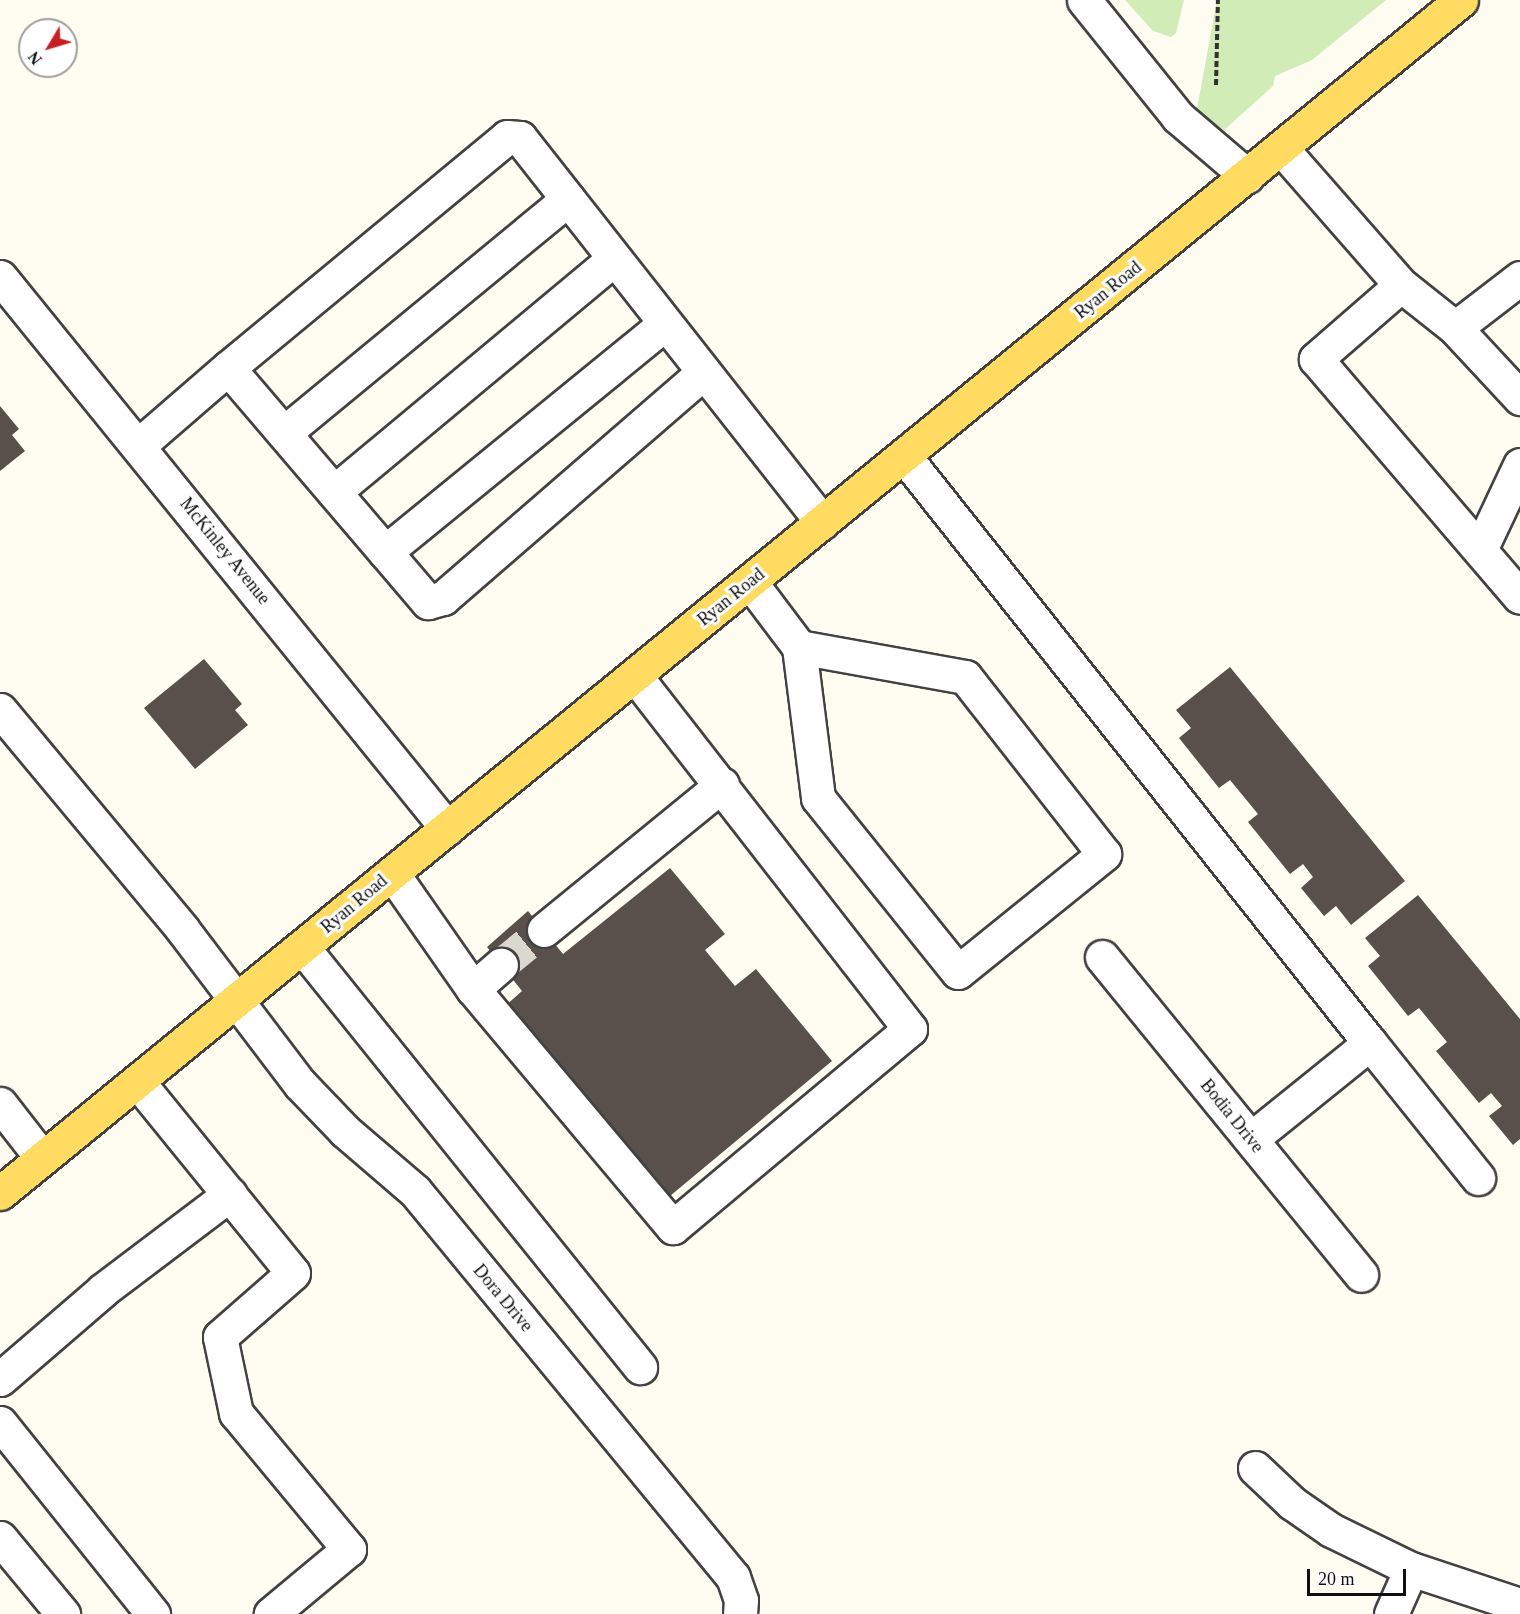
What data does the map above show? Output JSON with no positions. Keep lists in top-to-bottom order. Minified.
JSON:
{"streets":{"main road":["Ryan Road"],"street":["McKinley Avenue","Bodia Drive","Dora Drive"]},"crossings":[["Ryan Road","McKinley Avenue"],["Ryan Road","Dora Drive"]],"scale_bar":"20 m","north":"bottom left"}
